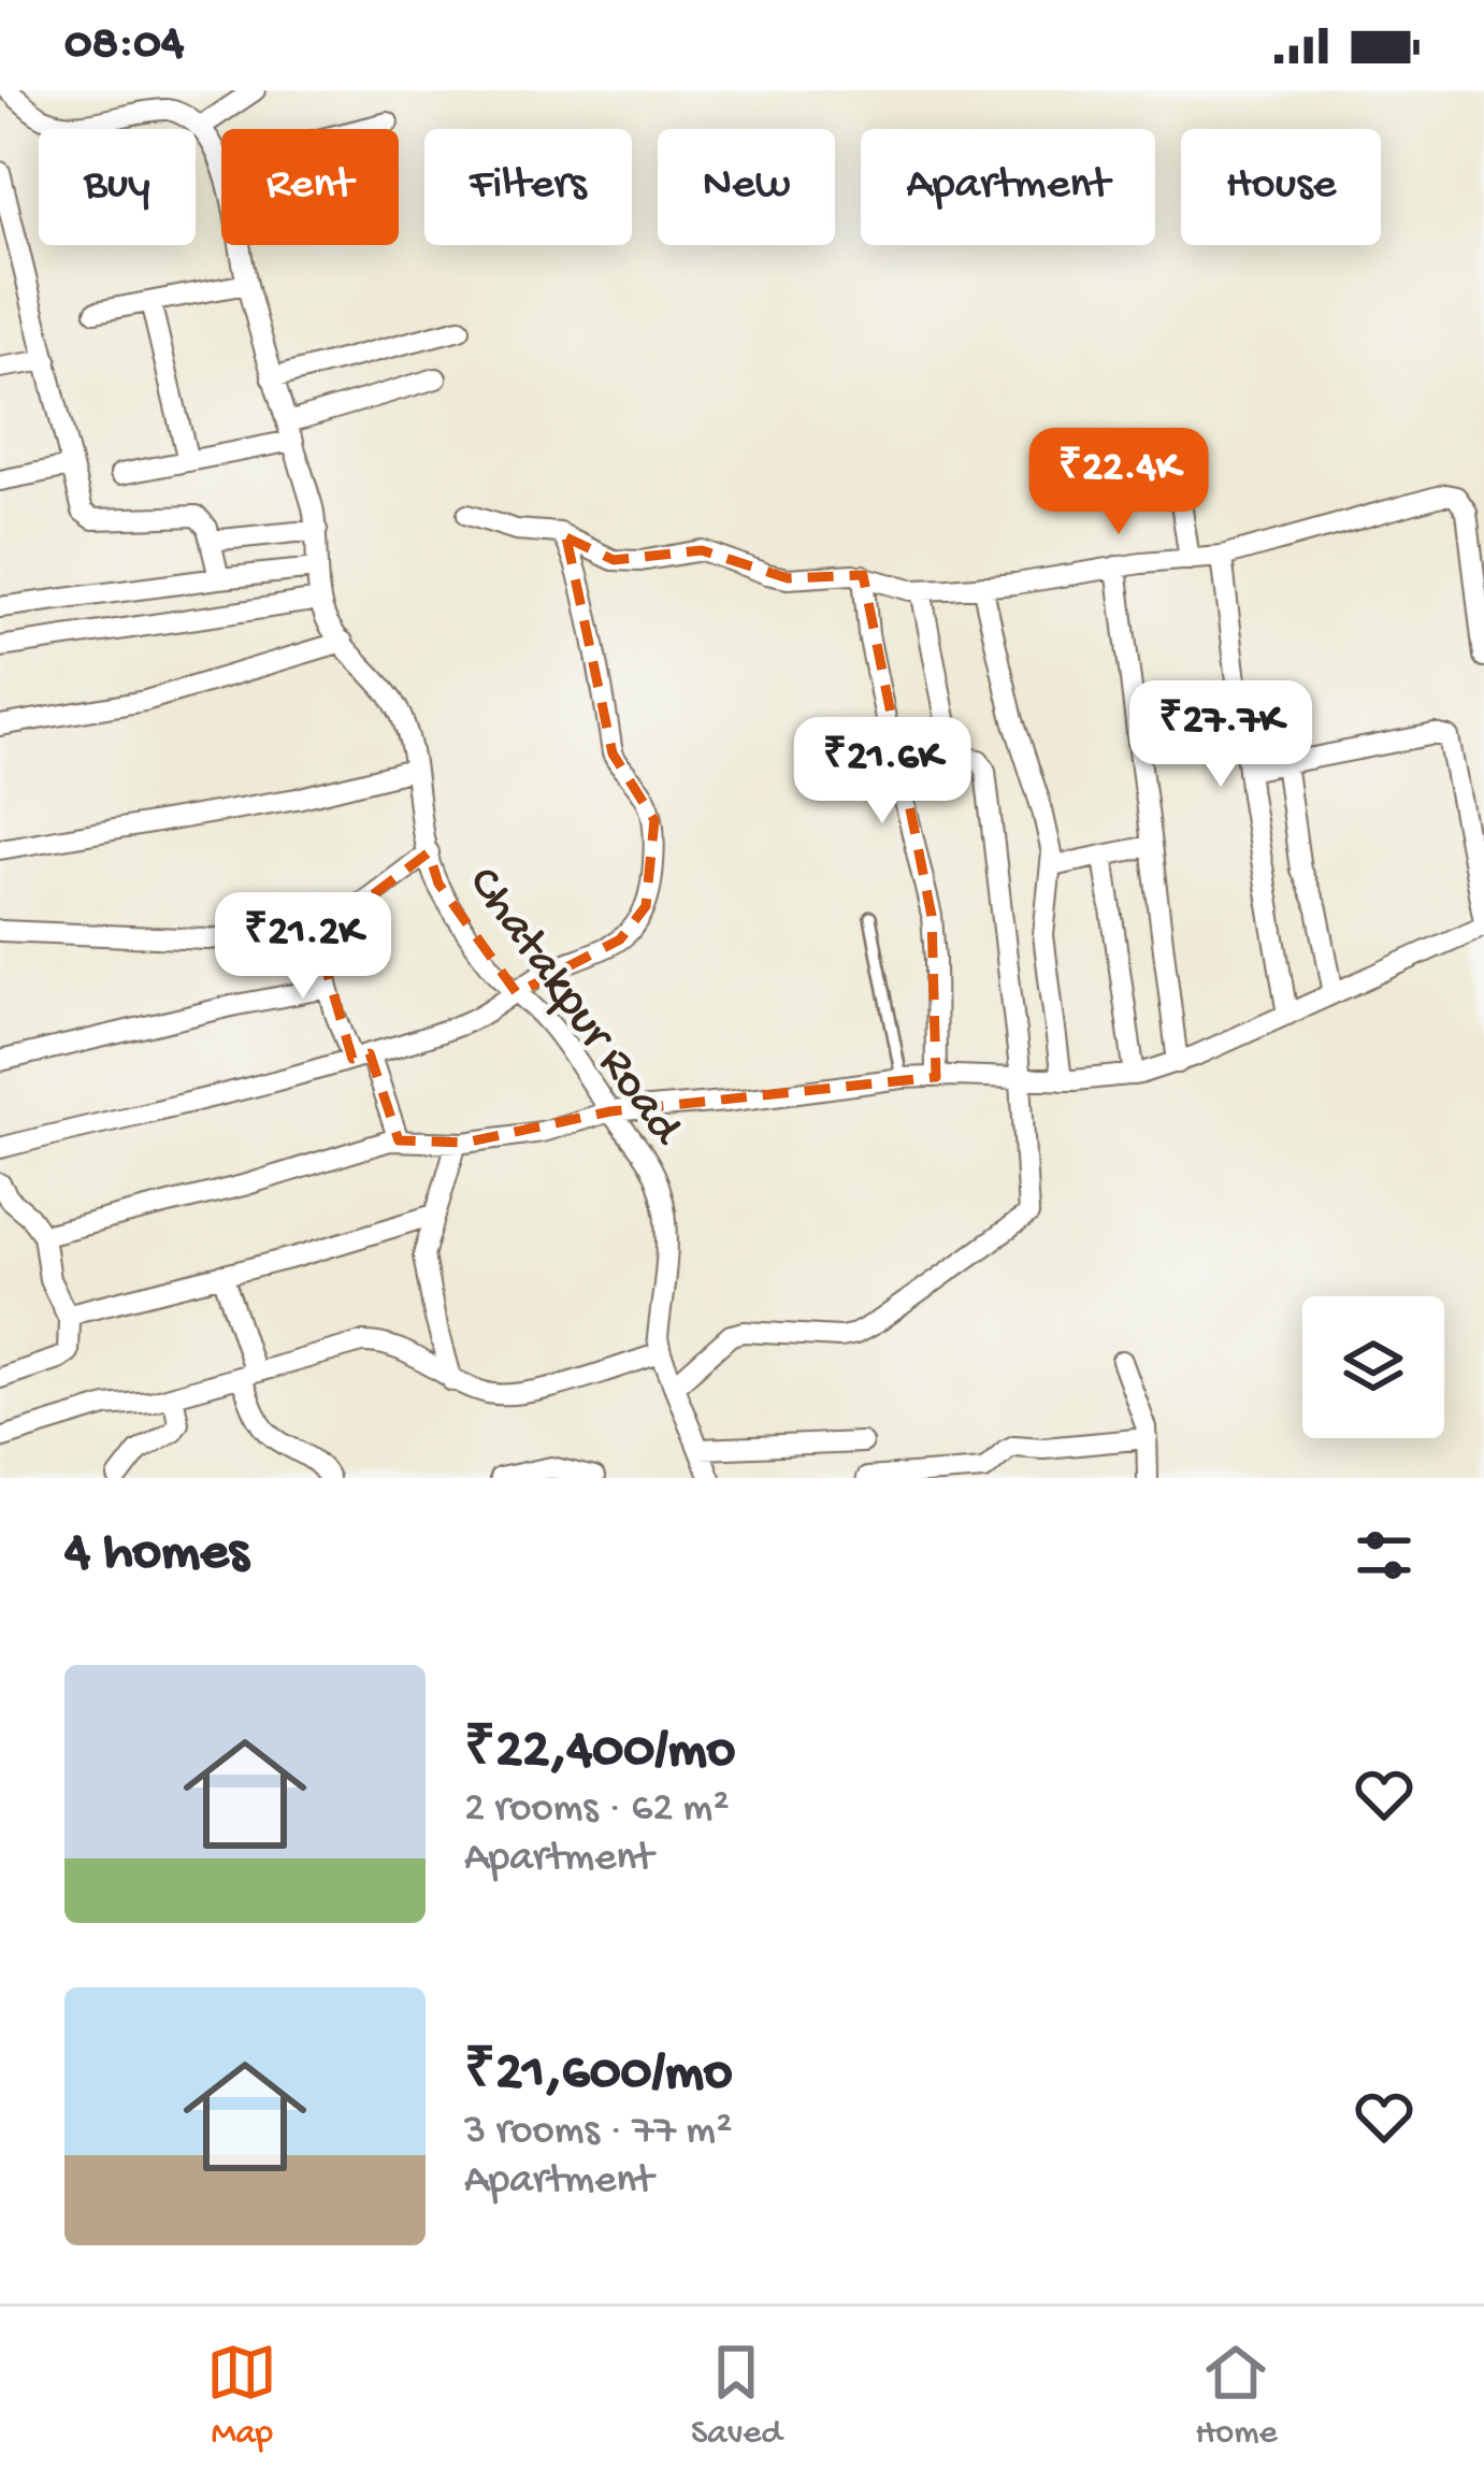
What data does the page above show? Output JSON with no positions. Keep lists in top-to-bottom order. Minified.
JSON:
{"streets":{"street":["Chatakpur Road"]},"page":{"status":"08:04","chip":["Buy","Rent","Filters","New","Apartment","House"],"price":["₹22.4K","₹27.7K","₹21.6K","₹21.2K"],"heading":"4 homes","list":[{"name":"₹22,400/mo","note":"2 rooms · 62 m² · Apartment"},{"name":"₹21,600/mo","note":"3 rooms · 77 m² · Apartment"}],"tabs":["Map","Saved","Home"]}}
